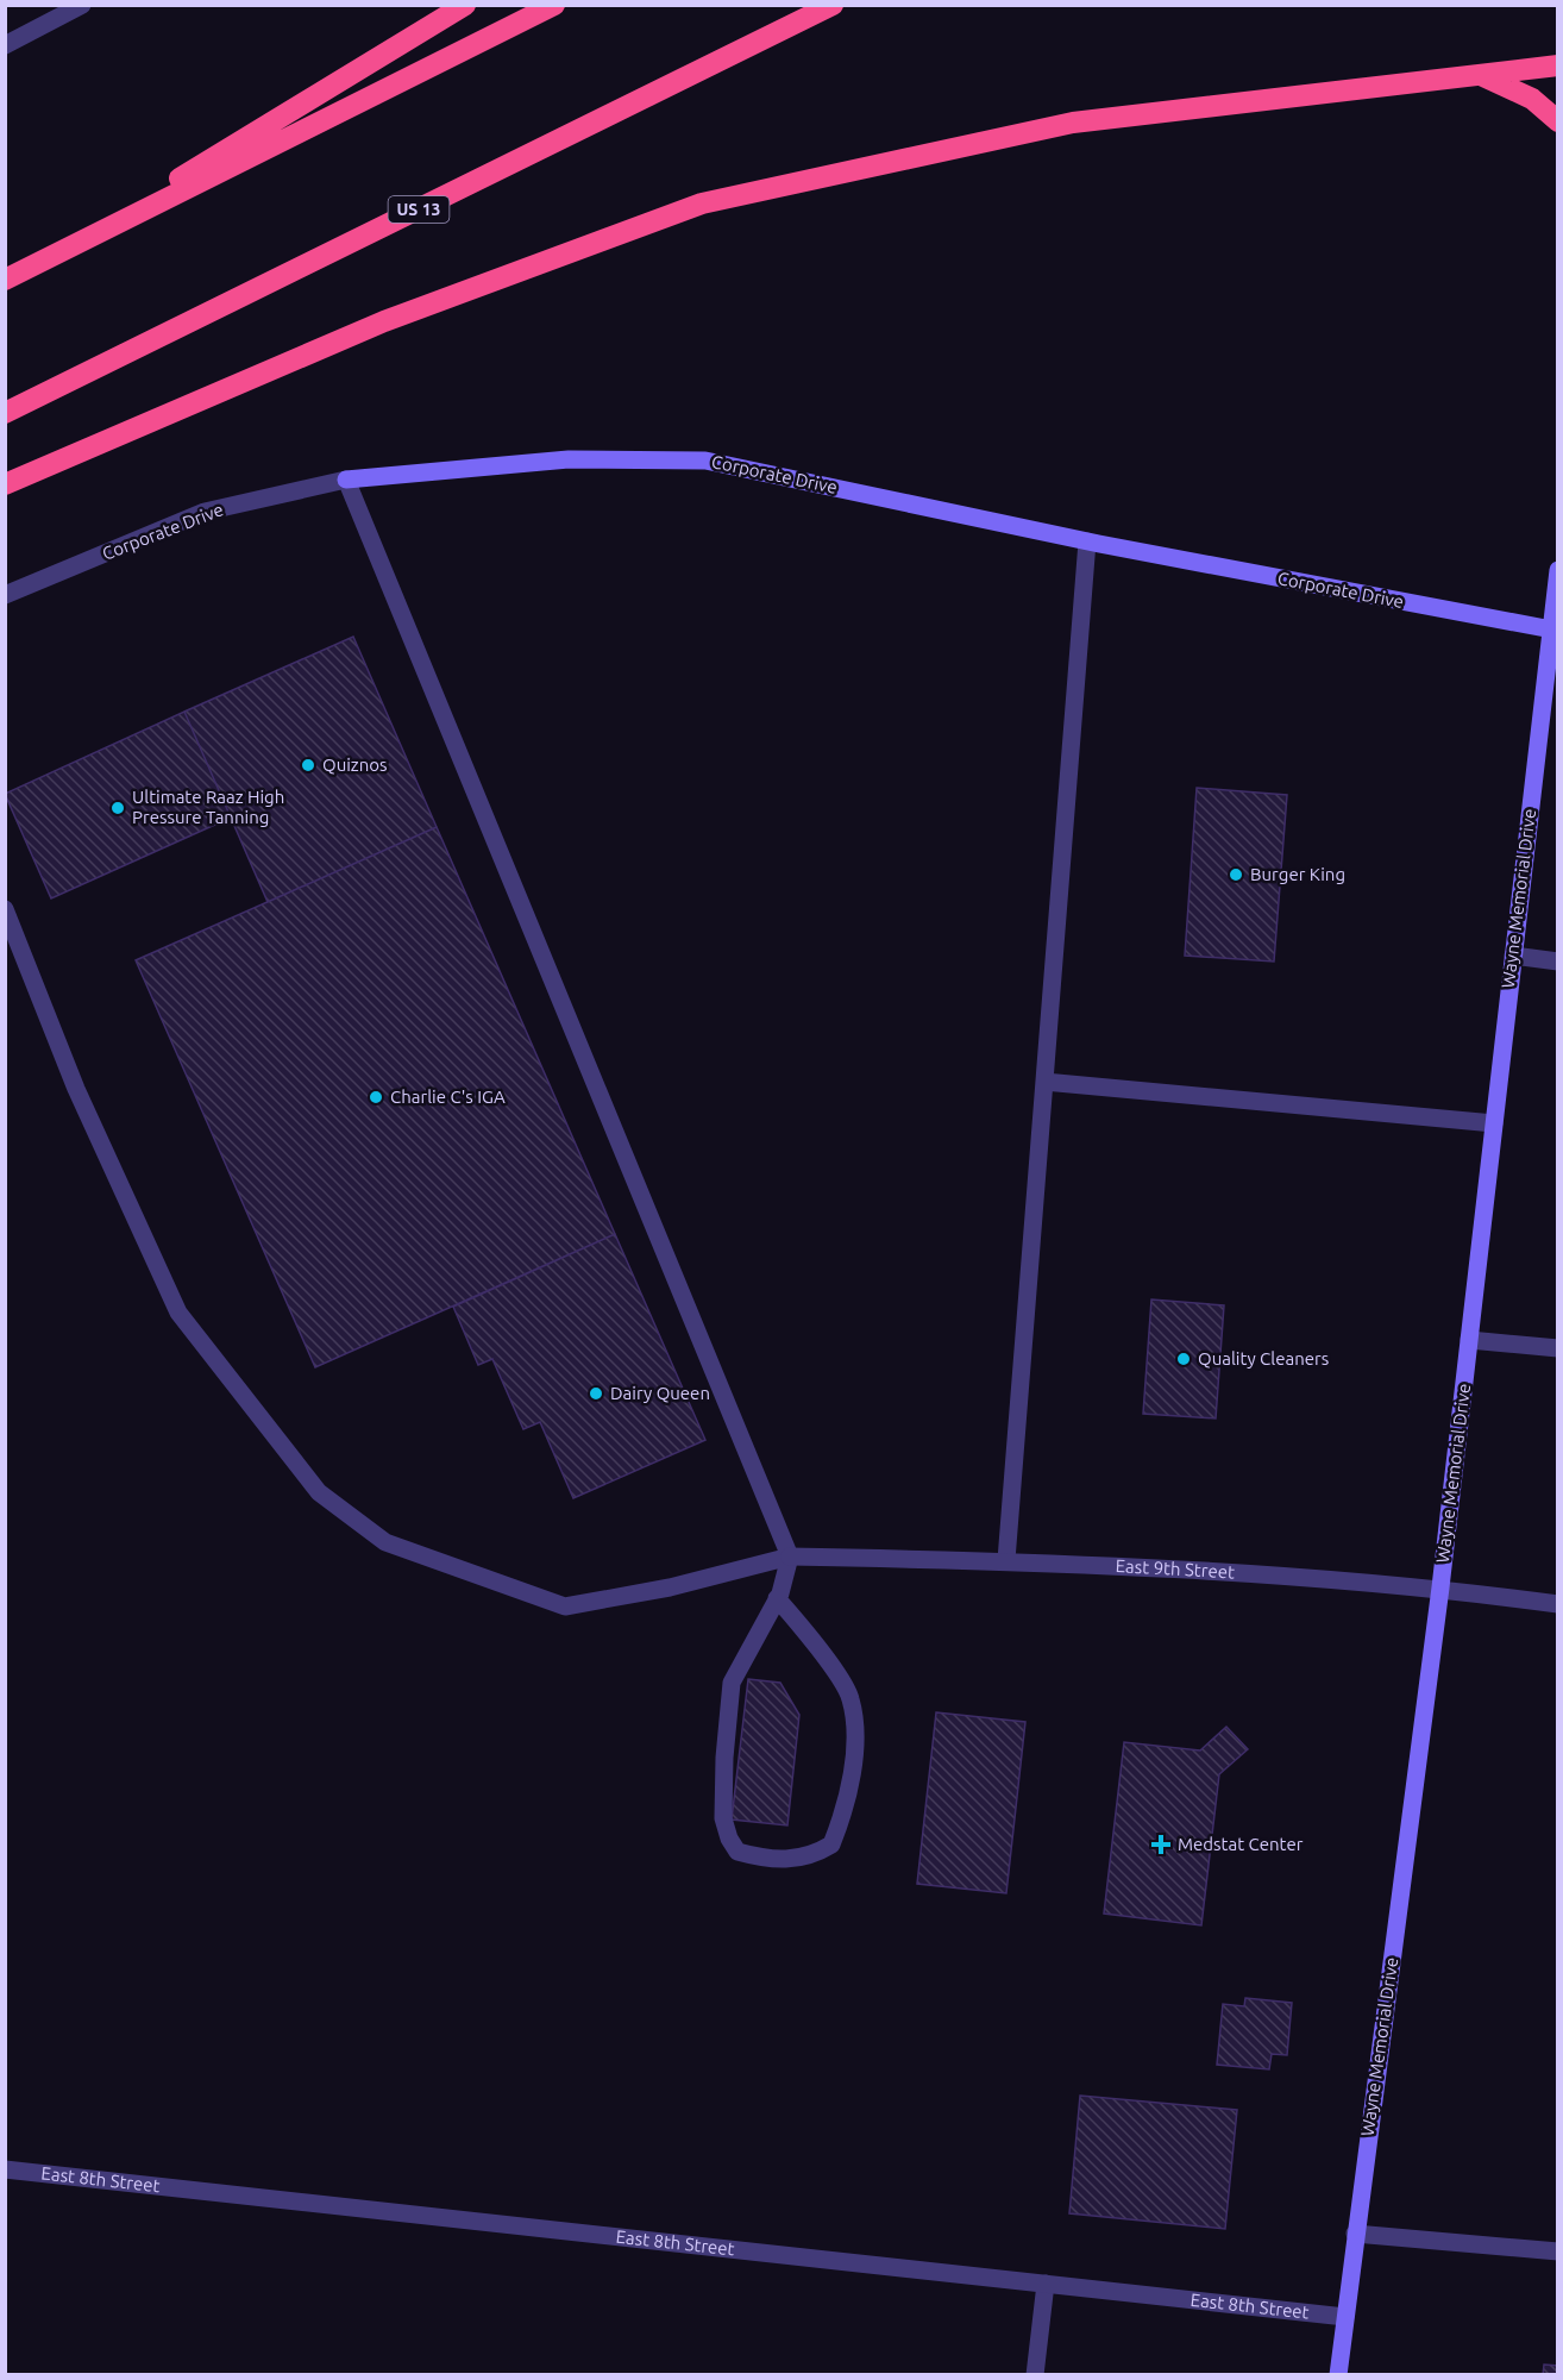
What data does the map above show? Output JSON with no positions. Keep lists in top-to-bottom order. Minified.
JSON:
{"streets":{"highway":["US 13"],"main road":["Corporate Drive","Wayne Memorial Drive"],"street":["East 9th Street","East 8th Street"]},"crossings":[["Corporate Drive","Wayne Memorial Drive"],["Wayne Memorial Drive","East 9th Street"],["Wayne Memorial Drive","East 8th Street"]],"places":{"other":["Quiznos","Ultimate Raaz High Pressure Tanning","Burger King","Charlie C's IGA","Quality Cleaners","Dairy Queen"],"health":["Medstat Center"]}}
